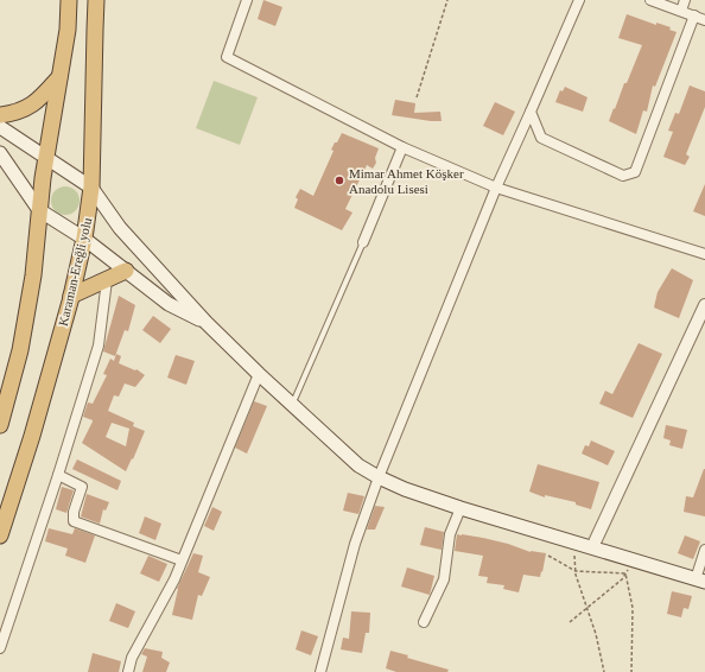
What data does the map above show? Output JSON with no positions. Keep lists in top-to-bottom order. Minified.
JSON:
{"streets":{"highway":["Karaman-Ereğli yolu"]},"places":["Mimar Ahmet Köşker Anadolu Lisesi"]}
